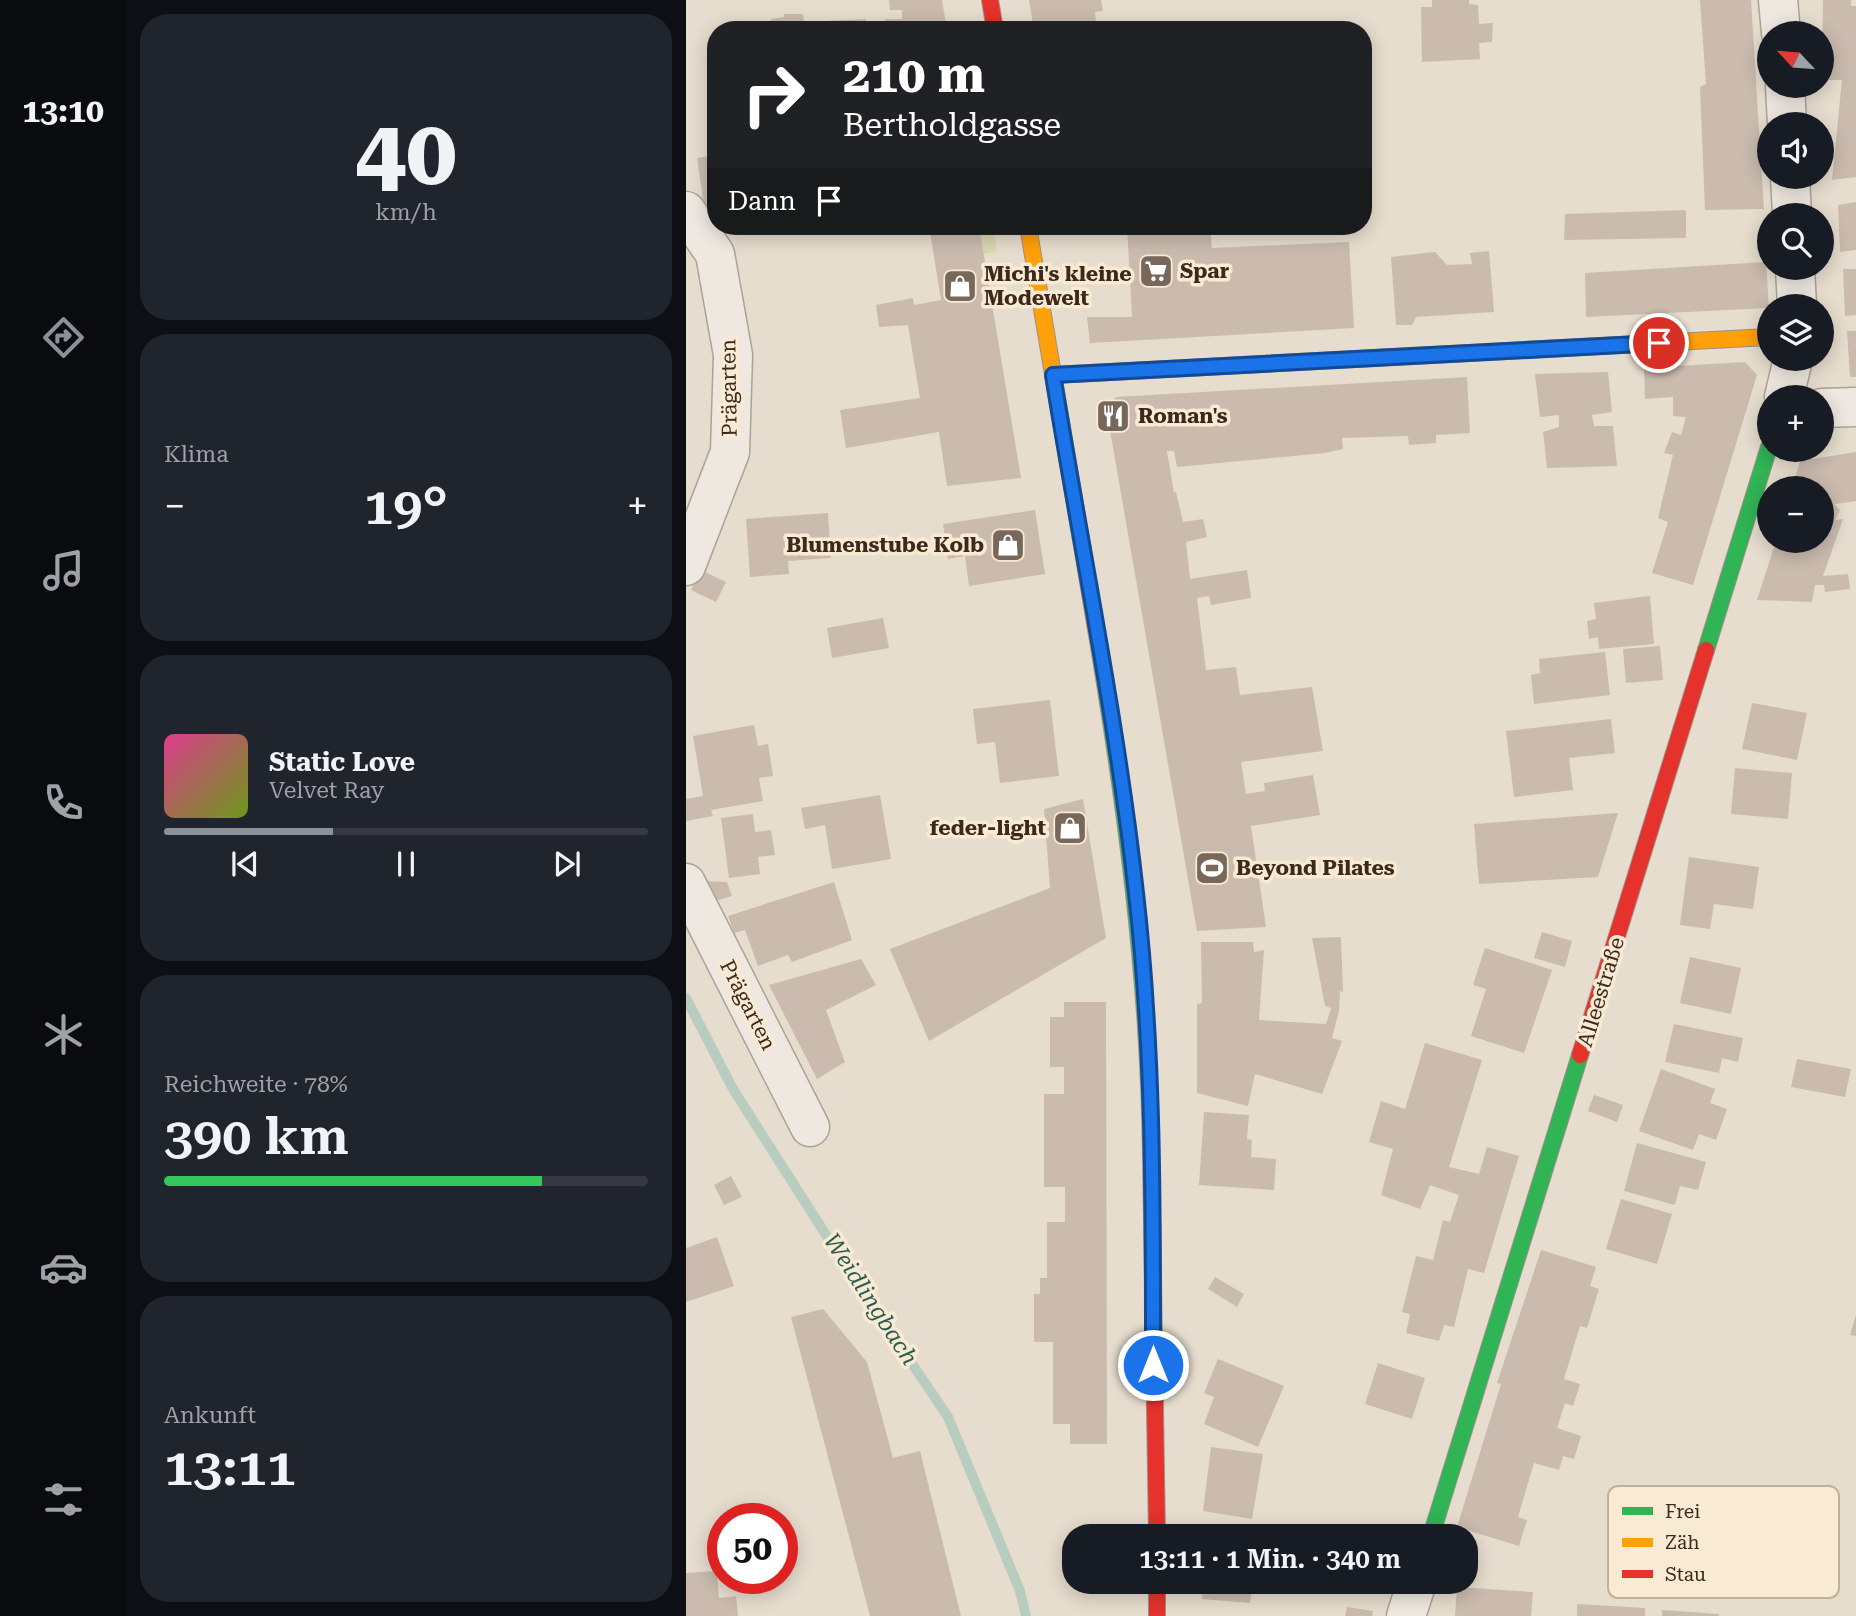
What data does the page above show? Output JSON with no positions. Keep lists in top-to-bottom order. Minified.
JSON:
{"streets":{"street":["Prägarten","Alleestraße"]},"water":["Weidlingbach"],"places":{"supermarket":["Spar"],"shop":["Michi's kleine Modewelt","Blumenstube Kolb","feder-light"],"restaurant":["Roman's"],"sports":["Beyond Pilates"]},"legend":["Frei","Zäh","Stau"],"north":"top left","page":{"tabs":"13:10","tile":[["40","km/h"],"Klima",["Reichweite · 78%","390 km"],["Ankunft","13:11"]],"map_buttons":["+","−"],"turn":["210 m","Bertholdgasse"],"then":"Dann","heat":["−","19°","+"],"song":["Static Love","Velvet Ray"],"limit":"50","trip":"13:11 · 1 Min. · 340 m"}}
